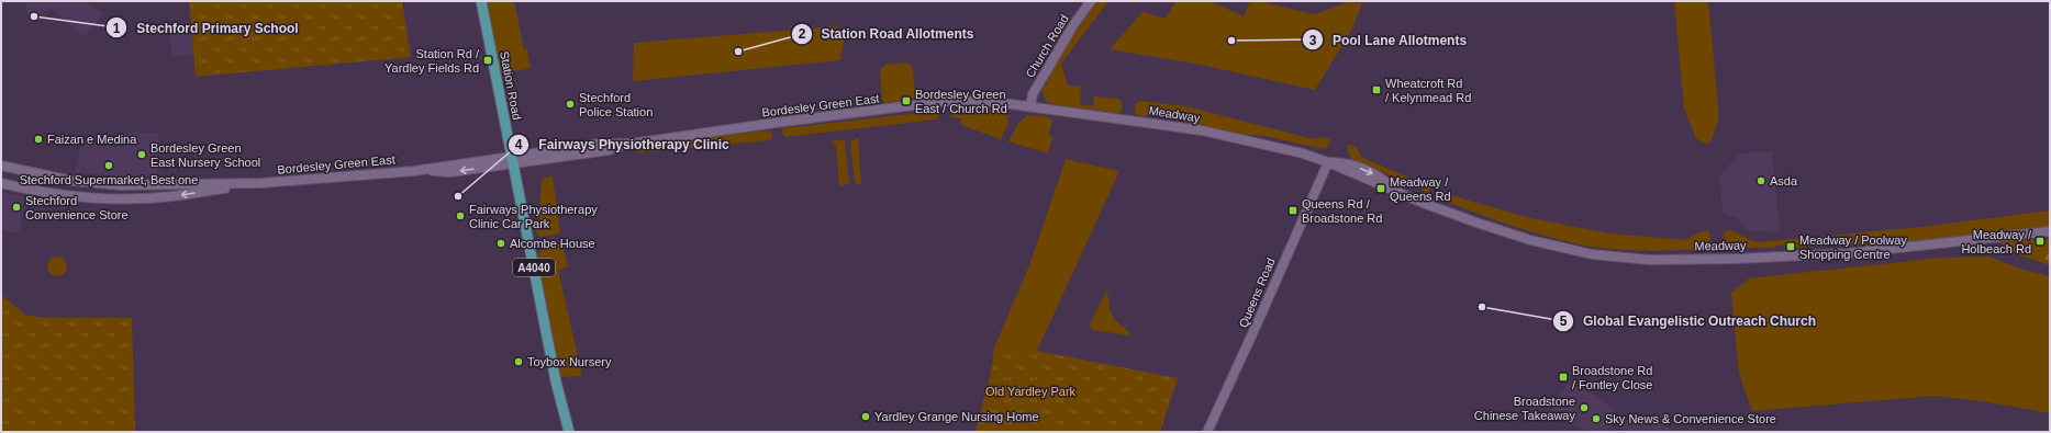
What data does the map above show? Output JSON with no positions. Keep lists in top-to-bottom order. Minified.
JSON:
{"streets":{"main road":["Station Road","A4040"],"street":["Church Road","Bordesley Green East","Meadway","Queens Road"]},"crossings":[["Church Road","Meadway"],["Station Road","Bordesley Green East"],["Bordesley Green East","Meadway"],["Meadway","Queens Road"]],"parks":["Old Yardley Park"],"places":{"other":["Stechford Primary School","Pool Lane Allotments","Station Road Allotments","Stechford Police Station","Faizan e Medina","Bordesley Green East Nursery School","Stechford Supermarket, Best one","Asda","Fairways Physiotherapy Clinic","Stechford Convenience Store","Fairways Physiotherapy Clinic Car Park","Alcombe House","Global Evangelistic Outreach Church","Toybox Nursery","Broadstone Chinese Takeaway","Yardley Grange Nursing Home","Sky News & Convenience Store"],"transit":["Station Rd / Yardley Fields Rd","Wheatcroft Rd / Kelynmead Rd","Bordesley Green East / Church Rd","Meadway / Queens Rd","Queens Rd / Broadstone Rd","Meadway / Holbeach Rd","Meadway / Poolway Shopping Centre","Broadstone Rd / Fontley Close"]}}
